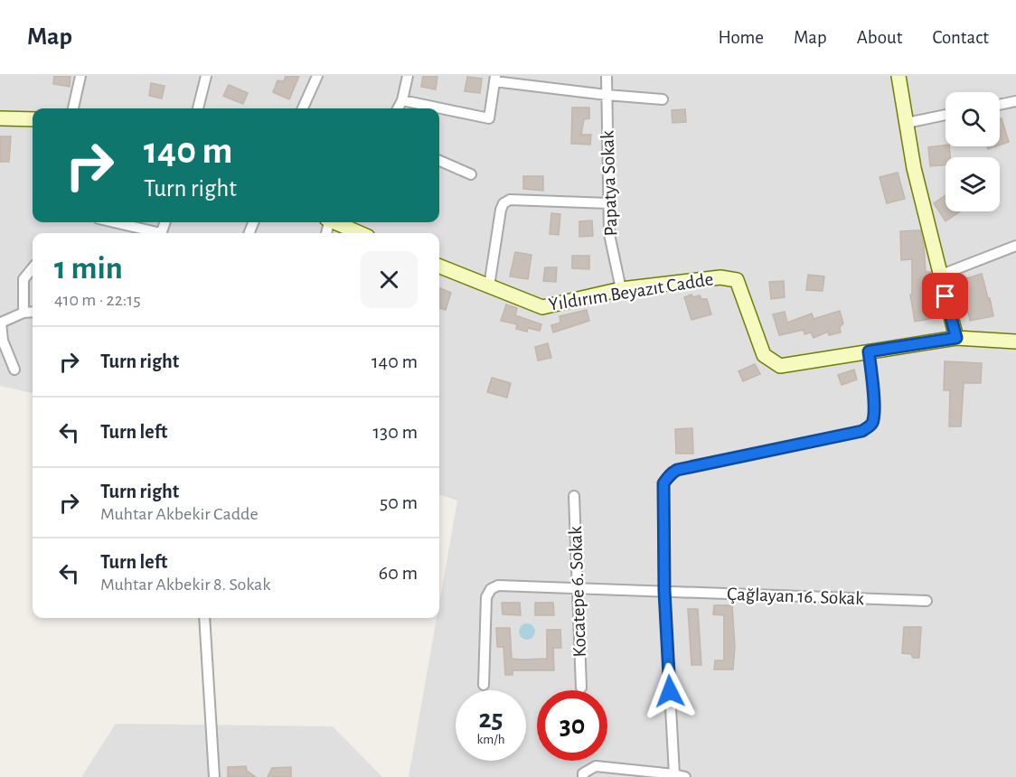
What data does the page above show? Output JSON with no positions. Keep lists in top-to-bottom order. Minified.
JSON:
{"streets":{"street":["Papatya Sokak","Yıldırım Beyazıt Cadde","Kocatepe 6. Sokak","Çağlayan 16. Sokak"]},"crossings":[["Papatya Sokak","Yıldırım Beyazıt Cadde"],["Kocatepe 6. Sokak","Çağlayan 16. Sokak"]],"page":{"header":"Map","nav":["Home","Map","About","Contact"],"turn":["140 m","Turn right"],"heading":["1 min","410 m · 22:15"],"list":[{"name":"Turn right","value":"140 m"},{"name":"Turn left","value":"130 m"},{"name":"Turn right","note":"Muhtar Akbekir Cadde","value":"50 m"},{"name":"Turn left","note":"Muhtar Akbekir 8. Sokak","value":"60 m"}],"speed":"25 km/h","limit":"30"}}
